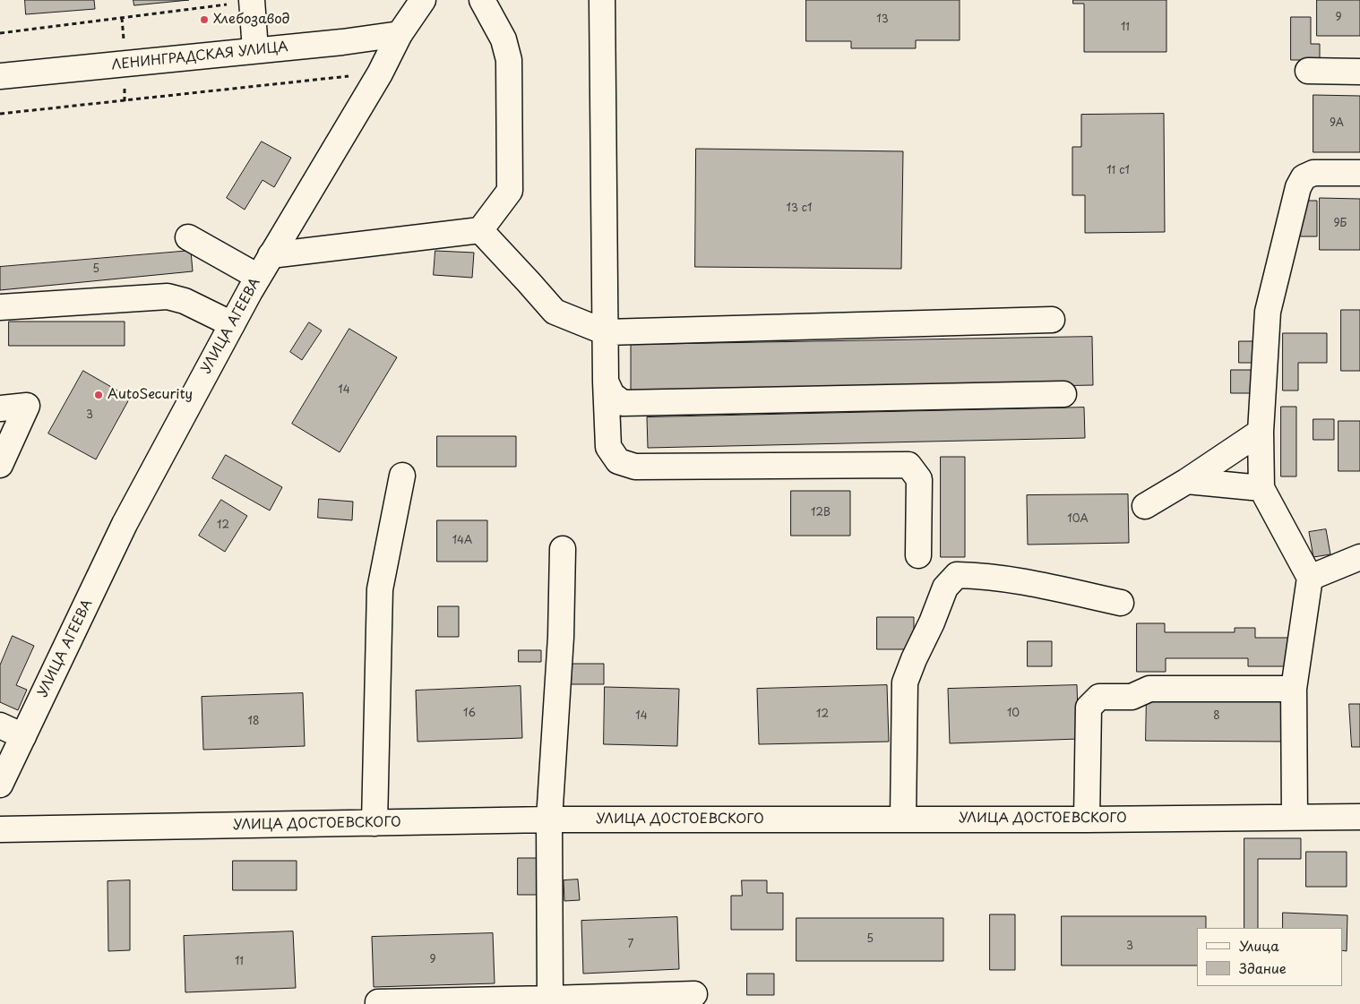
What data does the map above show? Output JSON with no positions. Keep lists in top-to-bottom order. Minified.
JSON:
{"streets":{"main road":["ЛЕНИНГРАДСКАЯ УЛИЦА","УЛИЦА АГЕЕВА","УЛИЦА ДОСТОЕВСКОГО"]},"crossings":[["ЛЕНИНГРАДСКАЯ УЛИЦА","УЛИЦА АГЕЕВА"]],"places":["Хлебозавод","AutoSecurity"],"house_numbers":["9","13","11","9А","11 с1","13 с1","9Б","5","14","3","12В","10А","12","14А","16","10","12","14","8","18","5","7","3","9","11"],"legend":["Улица","Здание"]}
